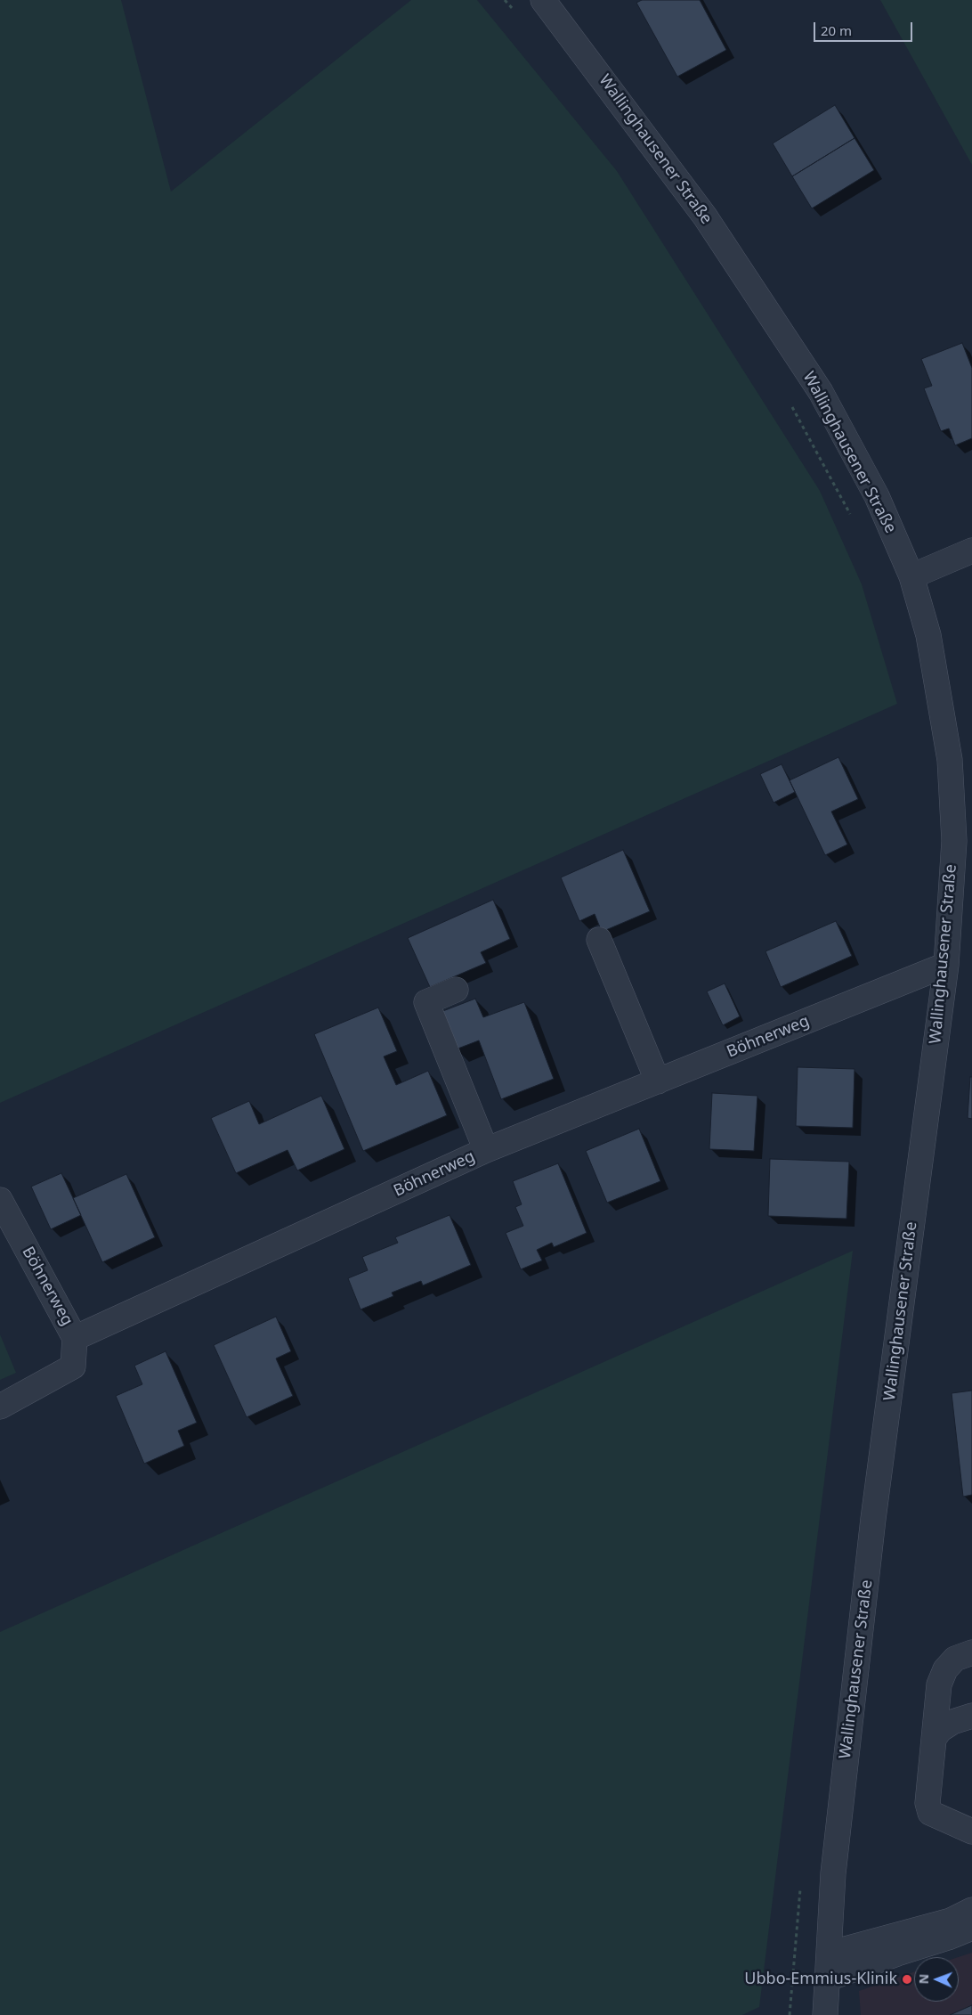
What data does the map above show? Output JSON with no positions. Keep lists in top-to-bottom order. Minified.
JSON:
{"streets":{"street":["Wallinghausener Straße","Böhnerweg"]},"crossings":[["Wallinghausener Straße","Böhnerweg"]],"places":["Ubbo-Emmius-Klinik"],"scale_bar":"20 m","north":"left"}
